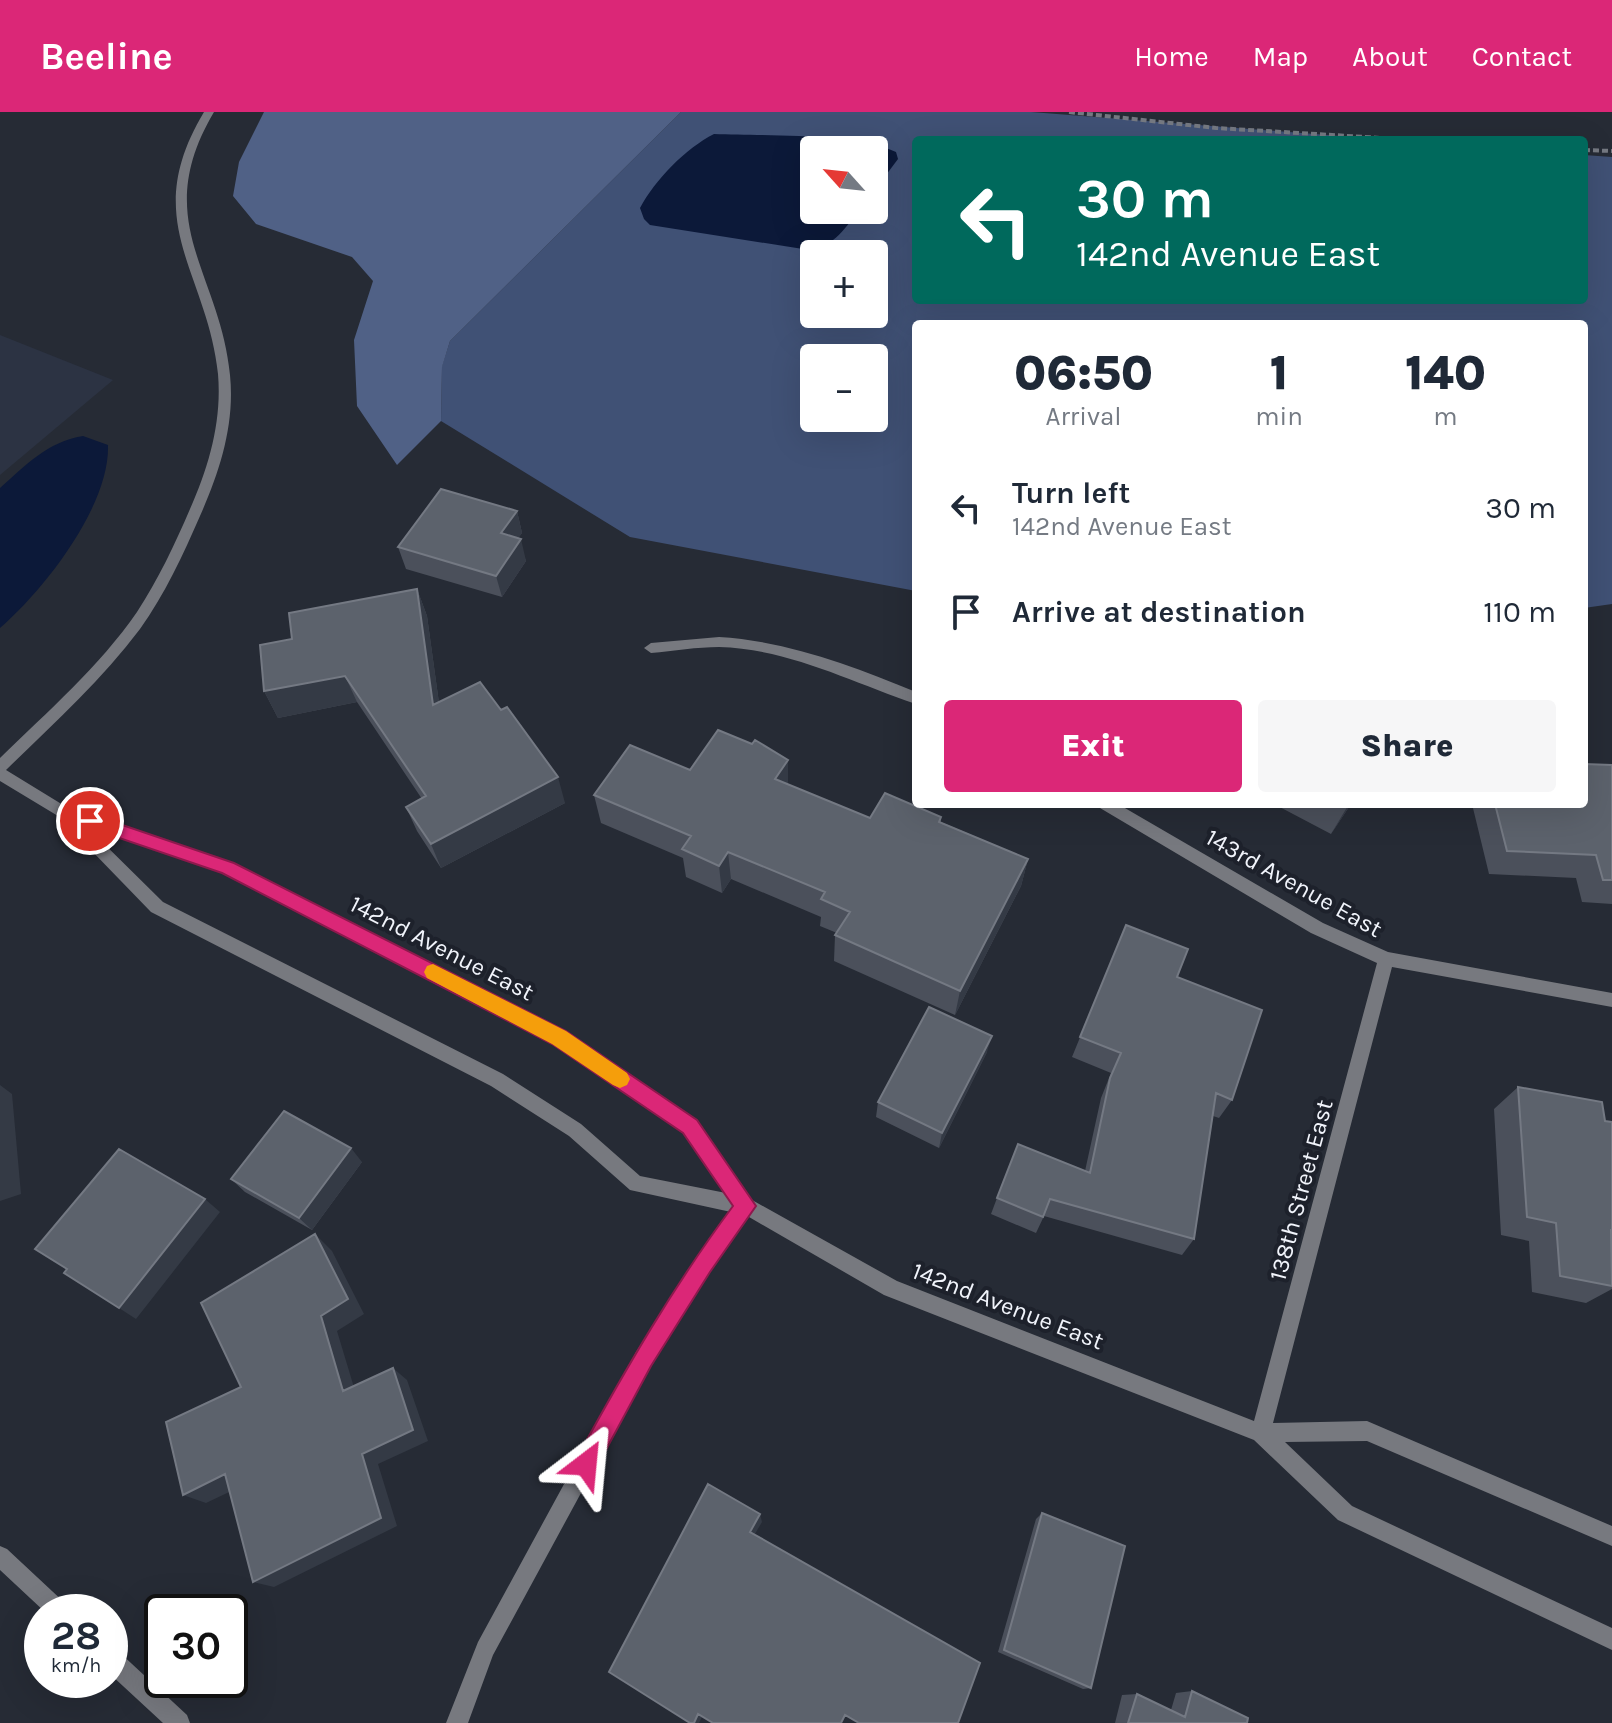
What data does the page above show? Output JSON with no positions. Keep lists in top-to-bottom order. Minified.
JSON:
{"streets":{"street":["143rd Avenue East","142nd Avenue East","138th Street East"]},"crossings":[["143rd Avenue East","138th Street East"],["142nd Avenue East","138th Street East"]],"north":"top left","page":{"header":"Beeline","nav":["Home","Map","About","Contact"],"map_buttons":["+","−"],"turn":["30 m","142nd Avenue East"],"eta":["06:50","Arrival","1","min","140","m"],"list":[{"name":"Turn left","note":"142nd Avenue East","value":"30 m"},{"name":"Arrive at destination","value":"110 m"}],"buttons":["Exit","Share"],"speed":"28 km/h","limit":"30"}}
